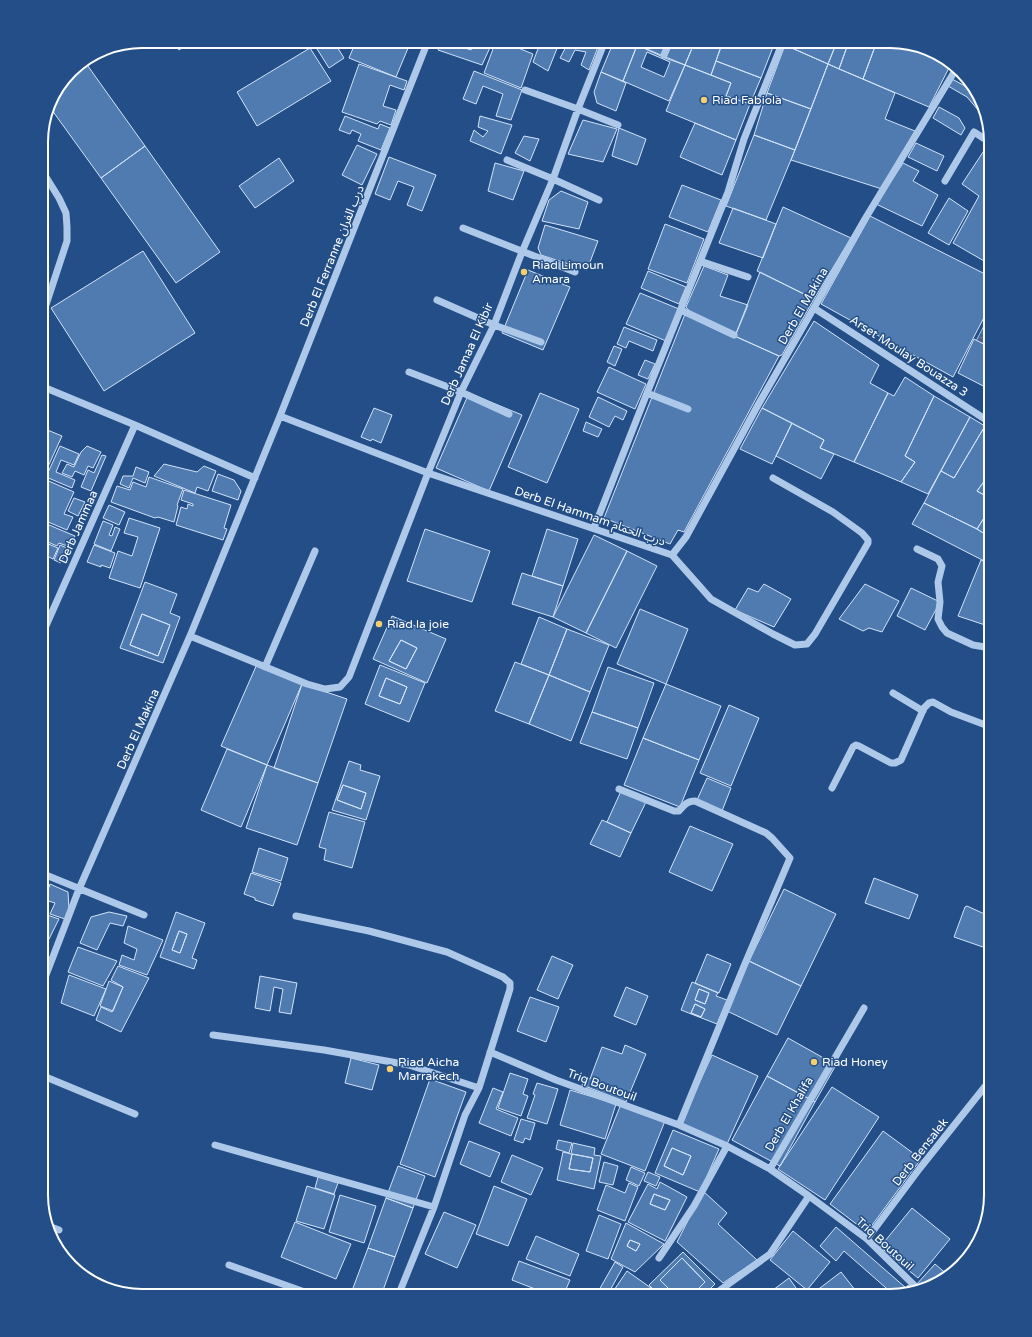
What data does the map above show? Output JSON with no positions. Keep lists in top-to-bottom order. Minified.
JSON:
{"streets":{"street":["Derb El Ferranne درب الفران","Derb El Makina","Derb Jamaa El Kibir","Arset Moulay Bouazza 3","Derb El Hammam درب الحمام","Derb Jammaa","Triq Boutouil","Derb El Khalifa","Derb Bensalek"]},"crossings":[["Derb El Ferranne درب الفران","Derb El Makina"],["Derb El Ferranne درب الفران","Derb El Hammam درب الحمام"],["Derb El Makina","Arset Moulay Bouazza 3"],["Derb El Makina","Derb El Hammam درب الحمام"],["Derb Jamaa El Kibir","Derb El Hammam درب الحمام"],["Triq Boutouil","Derb El Khalifa"],["Triq Boutouil","Derb Bensalek"]],"places":["Riad Fabiola","Riad Limoun Amara","Riad la joie","Riad Honey","Riad Aicha Marrakech"]}
